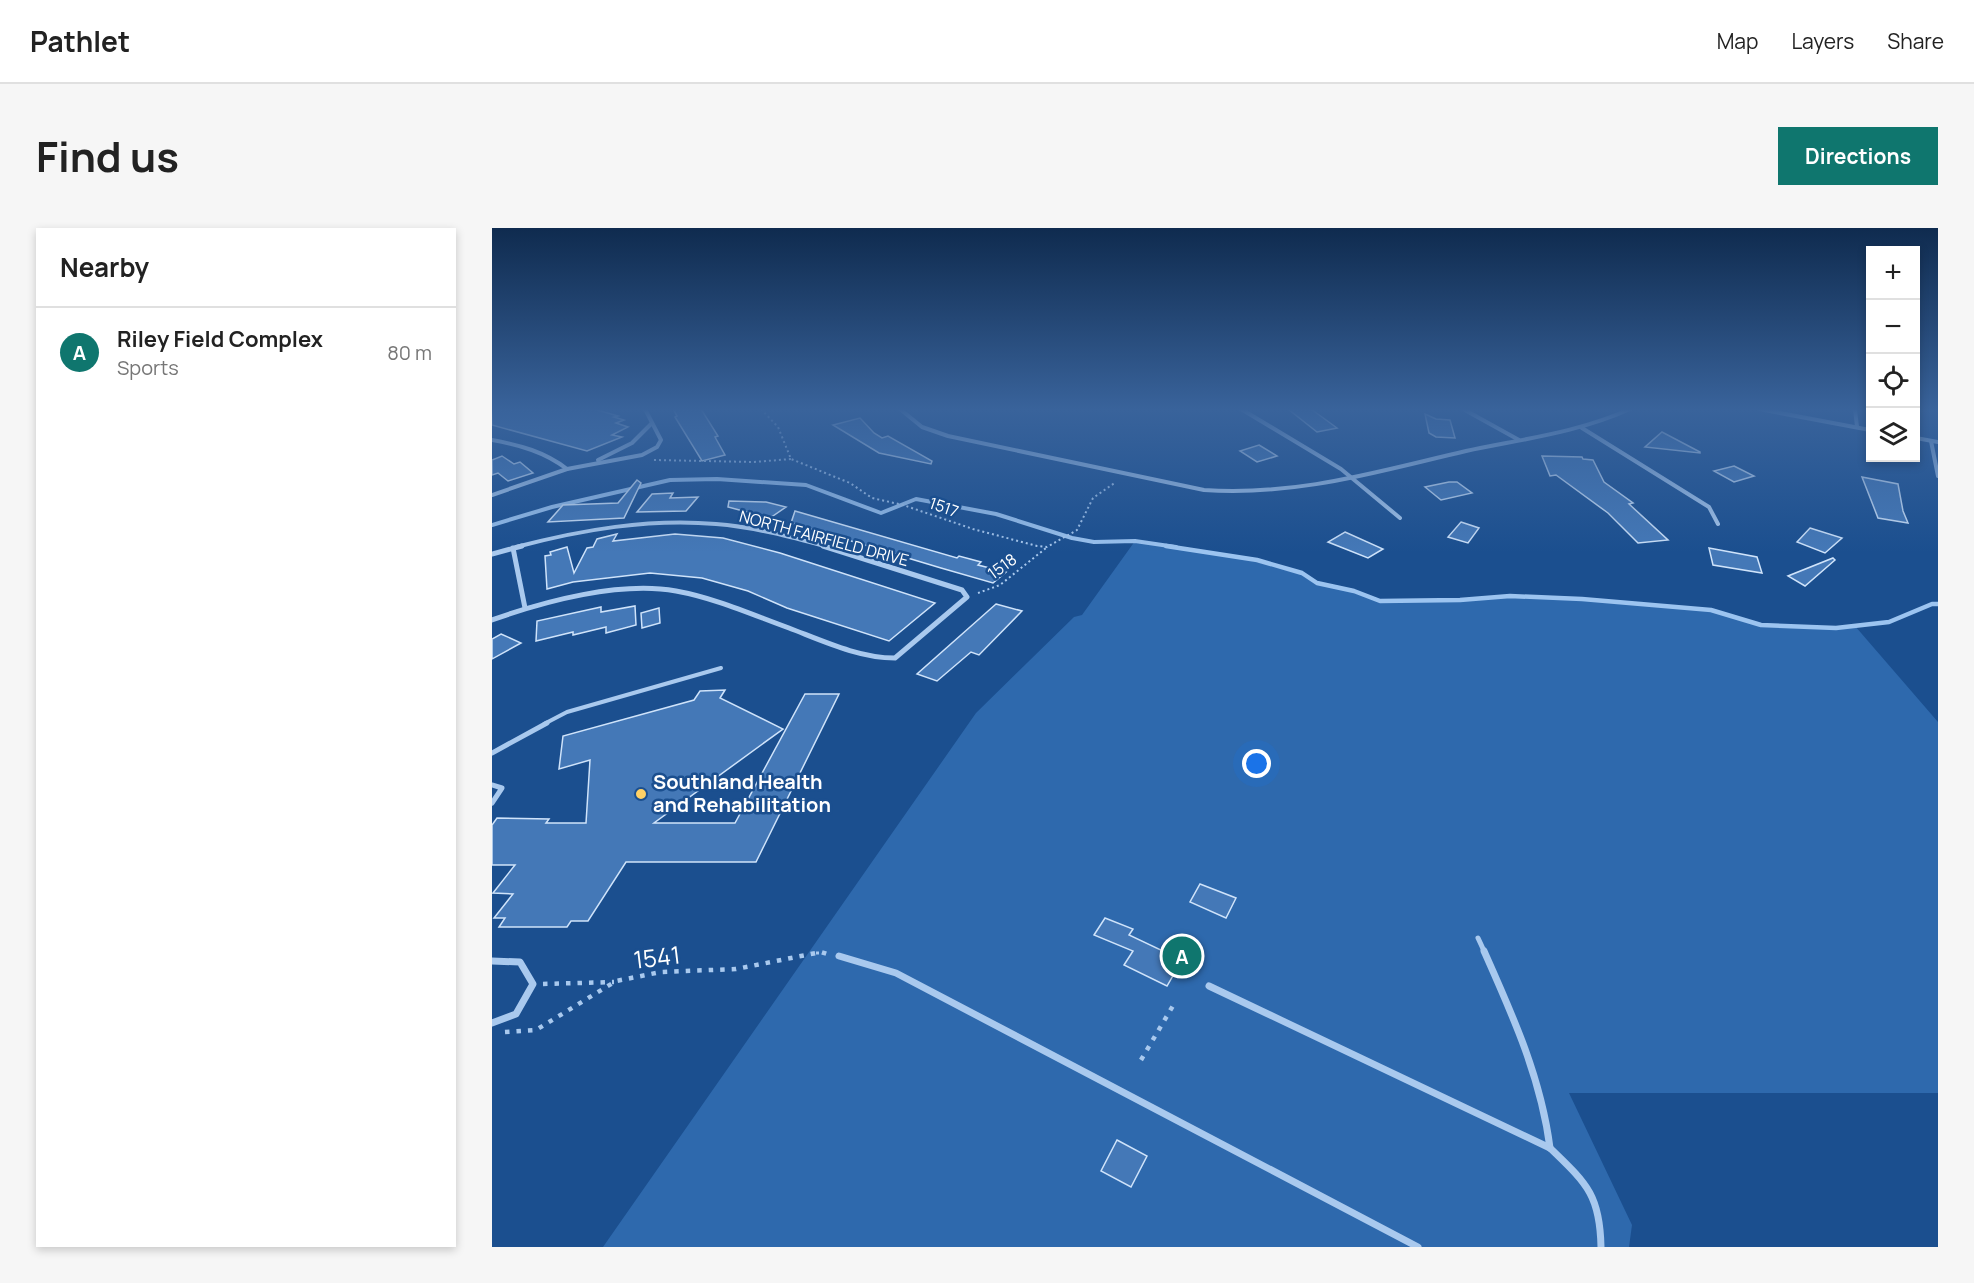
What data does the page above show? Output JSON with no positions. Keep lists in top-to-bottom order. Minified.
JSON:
{"streets":{"street":["NORTH FAIRFIELD DRIVE"],"path":["1517","1518","1541"]},"crossings":[["1517","1518"],["NORTH FAIRFIELD DRIVE","1518"]],"places":["Southland Health and Rehabilitation"],"page":{"header":"Pathlet","nav":["Map","Layers","Share"],"title":"Find us","buttons":"Directions","heading":"Nearby","map_buttons":["+","−"],"list":[{"mark":"A","name":"Riley Field Complex","note":"Sports","value":"80 m"}],"pins":"A"}}
